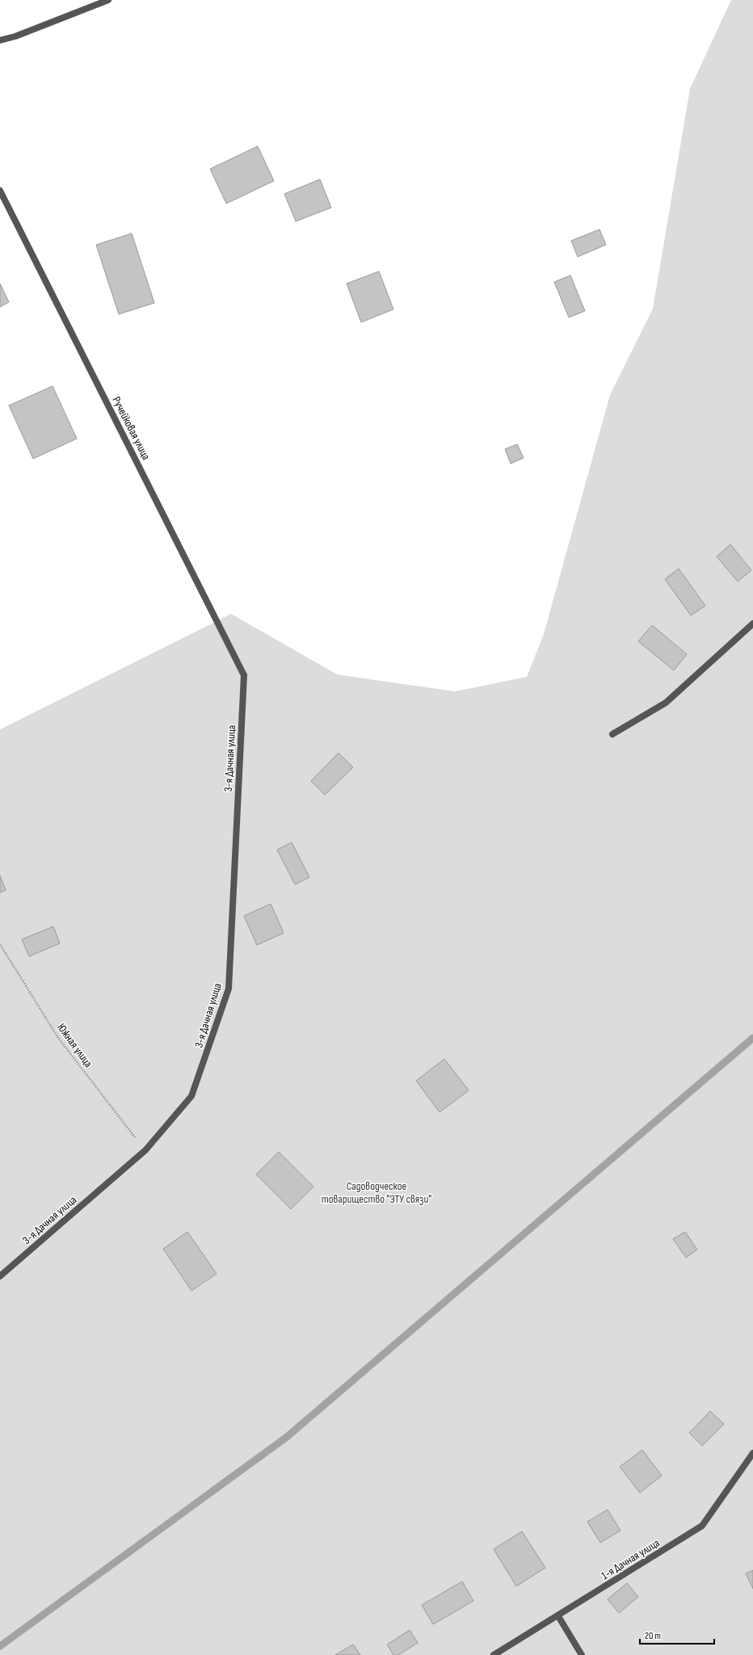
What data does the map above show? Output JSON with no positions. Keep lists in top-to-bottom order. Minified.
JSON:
{"streets":{"street":["Ручейковая улица","3-я Дачная улица","1-я Дачная улица"],"path":["Южная улица"]},"crossings":[["Ручейковая улица","3-я Дачная улица"],["3-я Дачная улица","Южная улица"]],"parks":["Садоводческое товарищество \"ЭТУ связи\""],"scale_bar":"20 m"}
